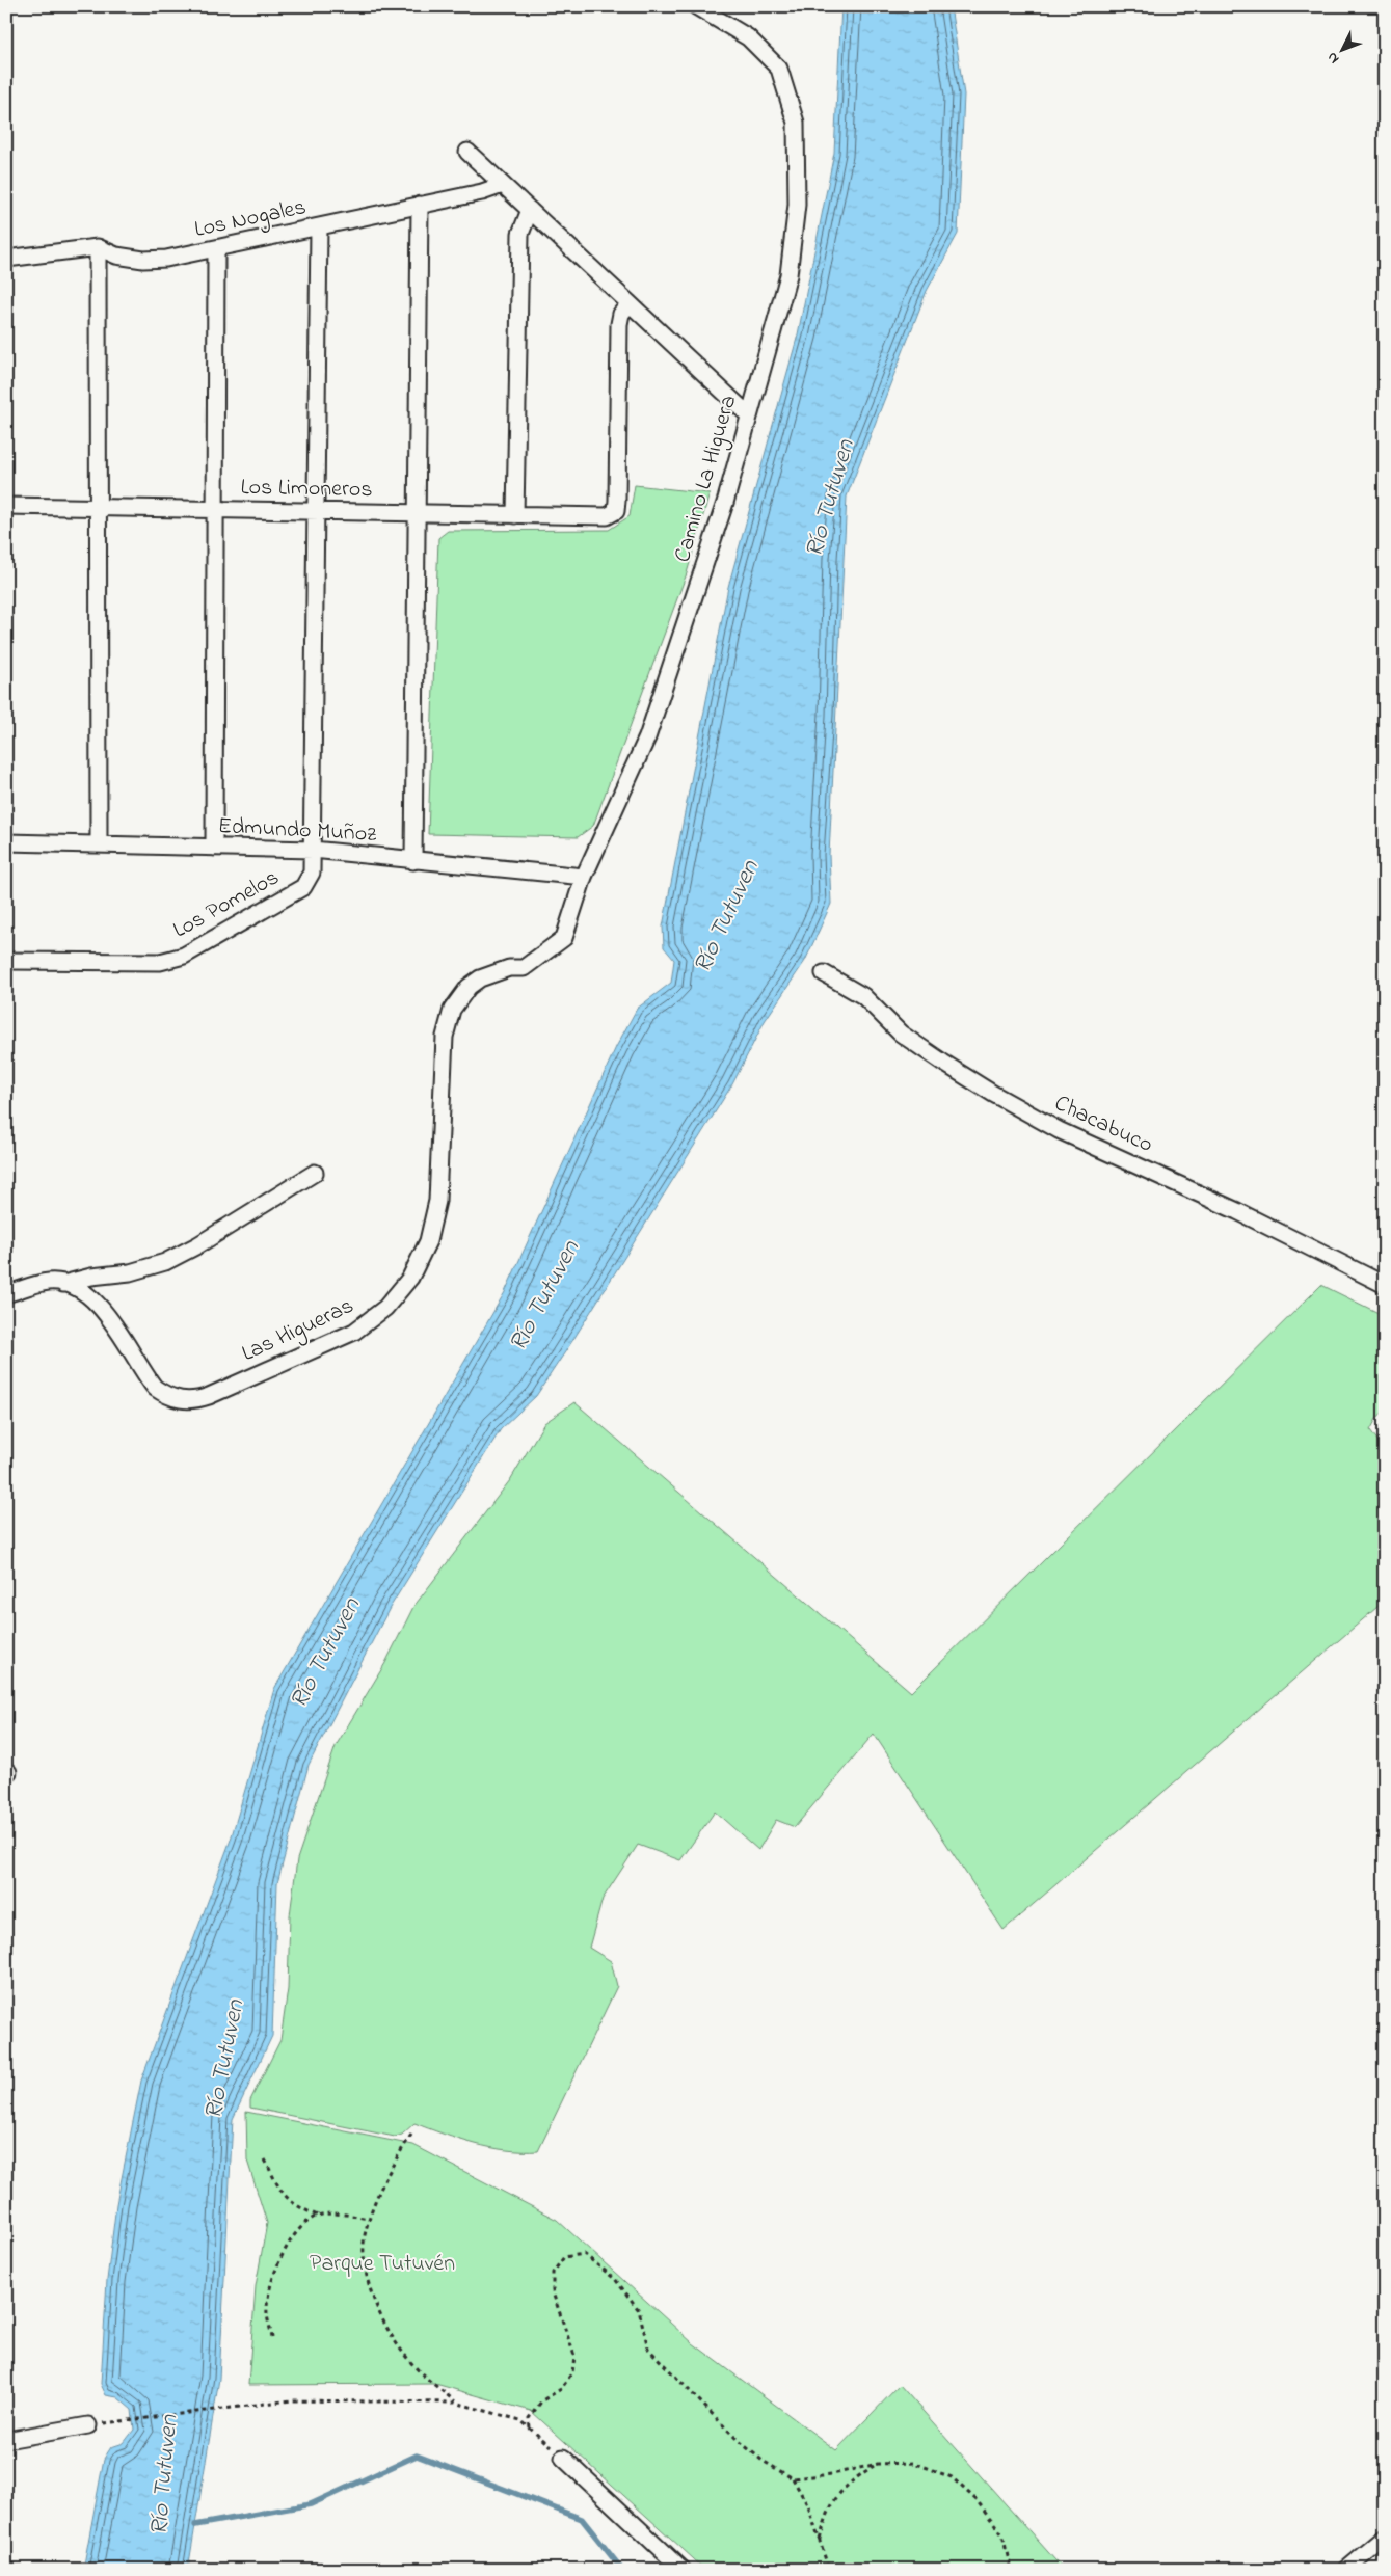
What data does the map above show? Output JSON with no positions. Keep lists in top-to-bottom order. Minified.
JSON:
{"streets":{"street":["Los Nogales","Camino La Higuera","Los Limoneros","Edmundo Muñoz","Los Pomelos","Chacabuco","Las Higueras"]},"crossings":[["Los Nogales","Los Pomelos"],["Camino La Higuera","Edmundo Muñoz"],["Camino La Higuera","Las Higueras"],["Los Limoneros","Los Pomelos"],["Edmundo Muñoz","Los Pomelos"]],"water":["Río Tutuven"],"parks":["Parque Tutuvén"],"north":"bottom left"}
